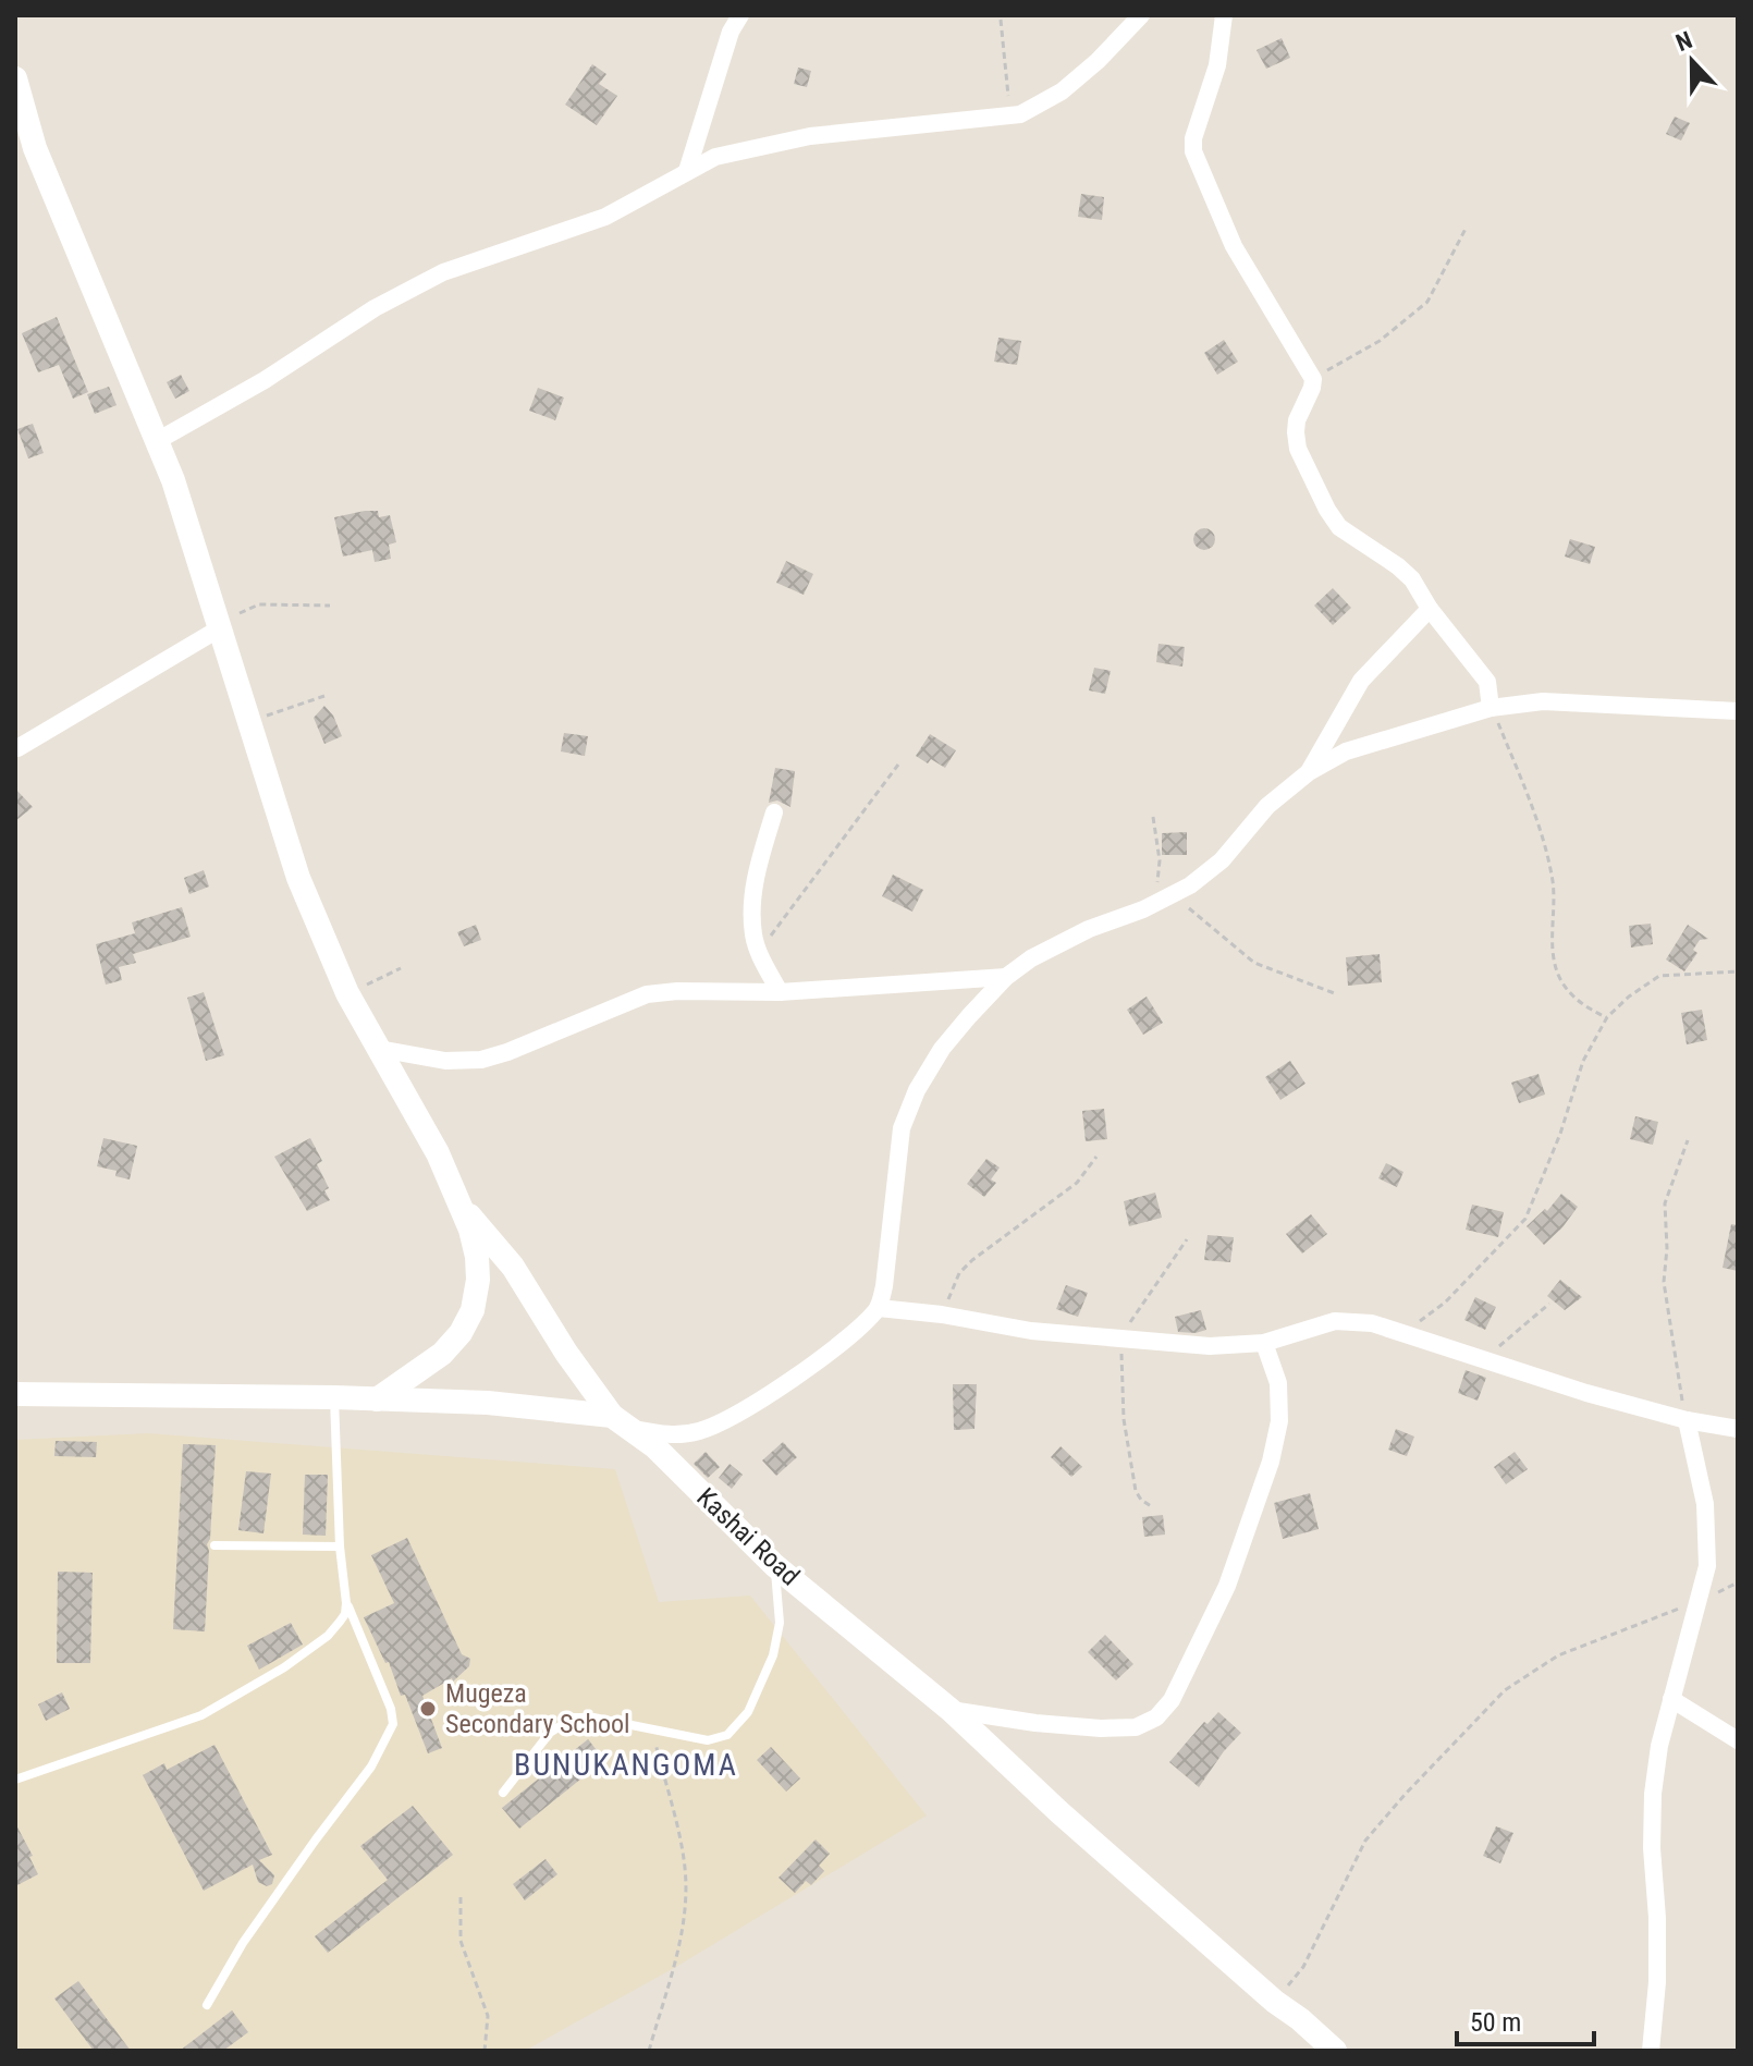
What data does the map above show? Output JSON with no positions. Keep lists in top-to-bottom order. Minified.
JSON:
{"streets":{"street":["Kashai Road"]},"districts":["BUNUKANGOMA"],"places":["Mugeza Secondary School"],"scale_bar":"50 m","north":"top"}
